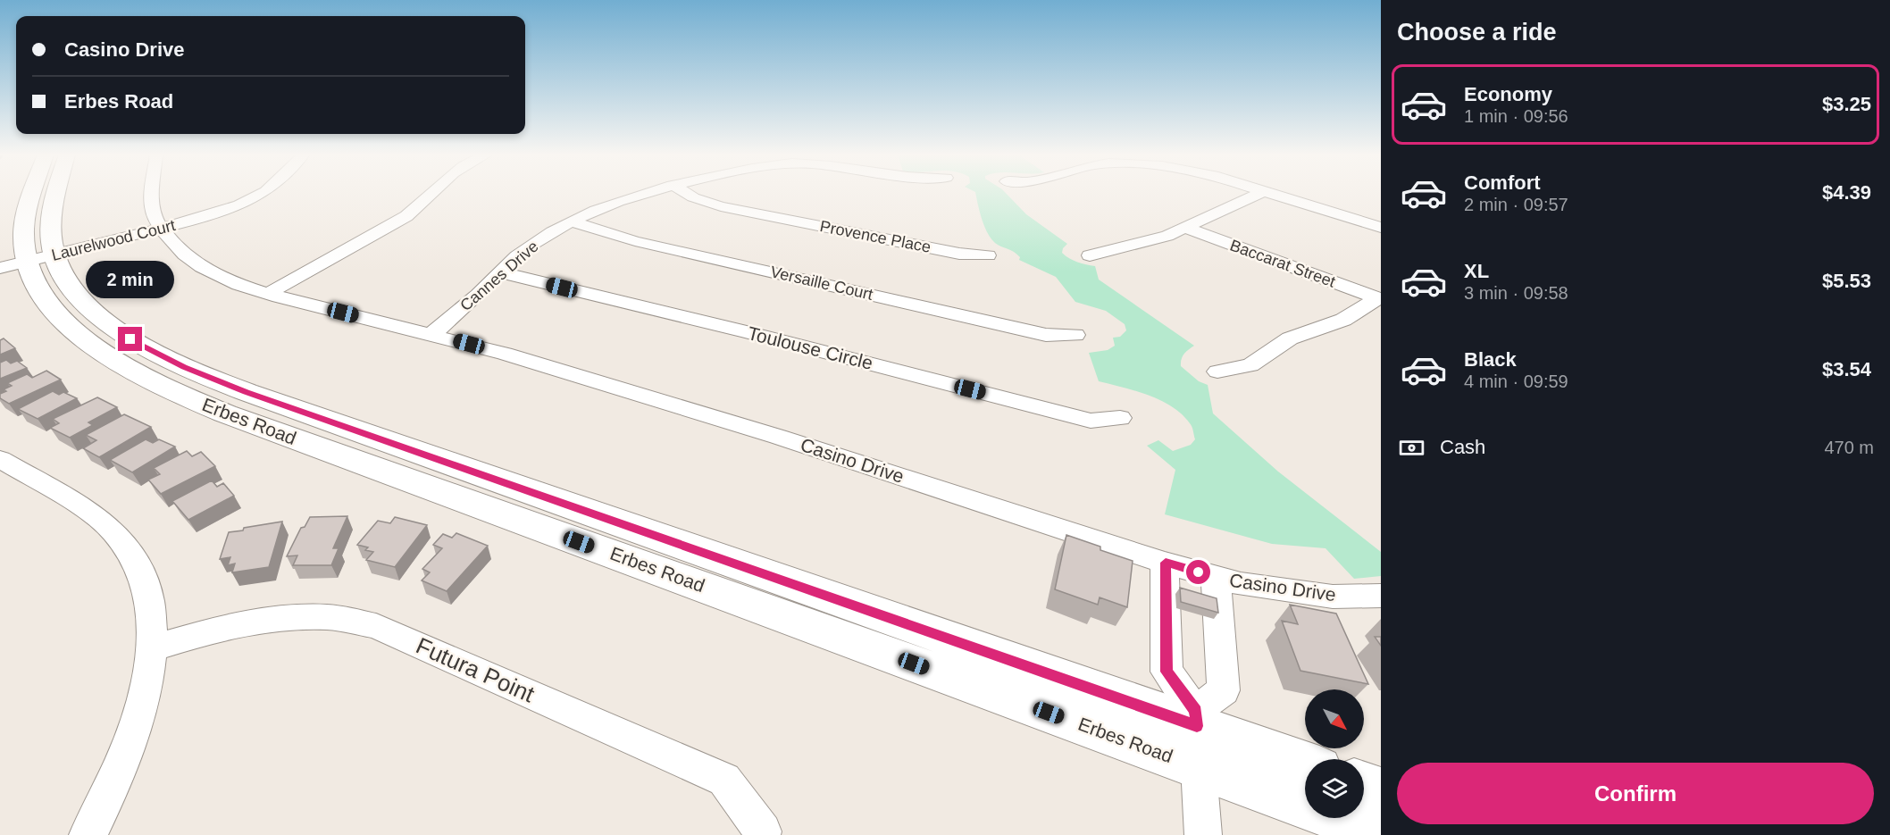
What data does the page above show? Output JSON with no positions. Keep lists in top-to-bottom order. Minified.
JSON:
{"streets":{"main road":["Erbes Road"],"street":["Provence Place","Laurelwood Court","Baccarat Street","Cannes Drive","Versaille Court","Toulouse Circle","Casino Drive","Futura Point"]},"crossings":[["Laurelwood Court","Erbes Road"],["Laurelwood Court","Casino Drive"],["Cannes Drive","Versaille Court"],["Cannes Drive","Toulouse Circle"],["Cannes Drive","Casino Drive"]],"north":"bottom right","page":{"heading":"Choose a ride","banner":["Casino Drive","Erbes Road"],"list":[{"name":"Economy","note":"1 min · 09:56","value":"$3.25"},{"name":"Comfort","note":"2 min · 09:57","value":"$4.39"},{"name":"XL","note":"3 min · 09:58","value":"$5.53"},{"name":"Black","note":"4 min · 09:59","value":"$3.54"}],"bubble":"2 min","pay":["Cash","470 m"],"buttons":"Confirm"}}
